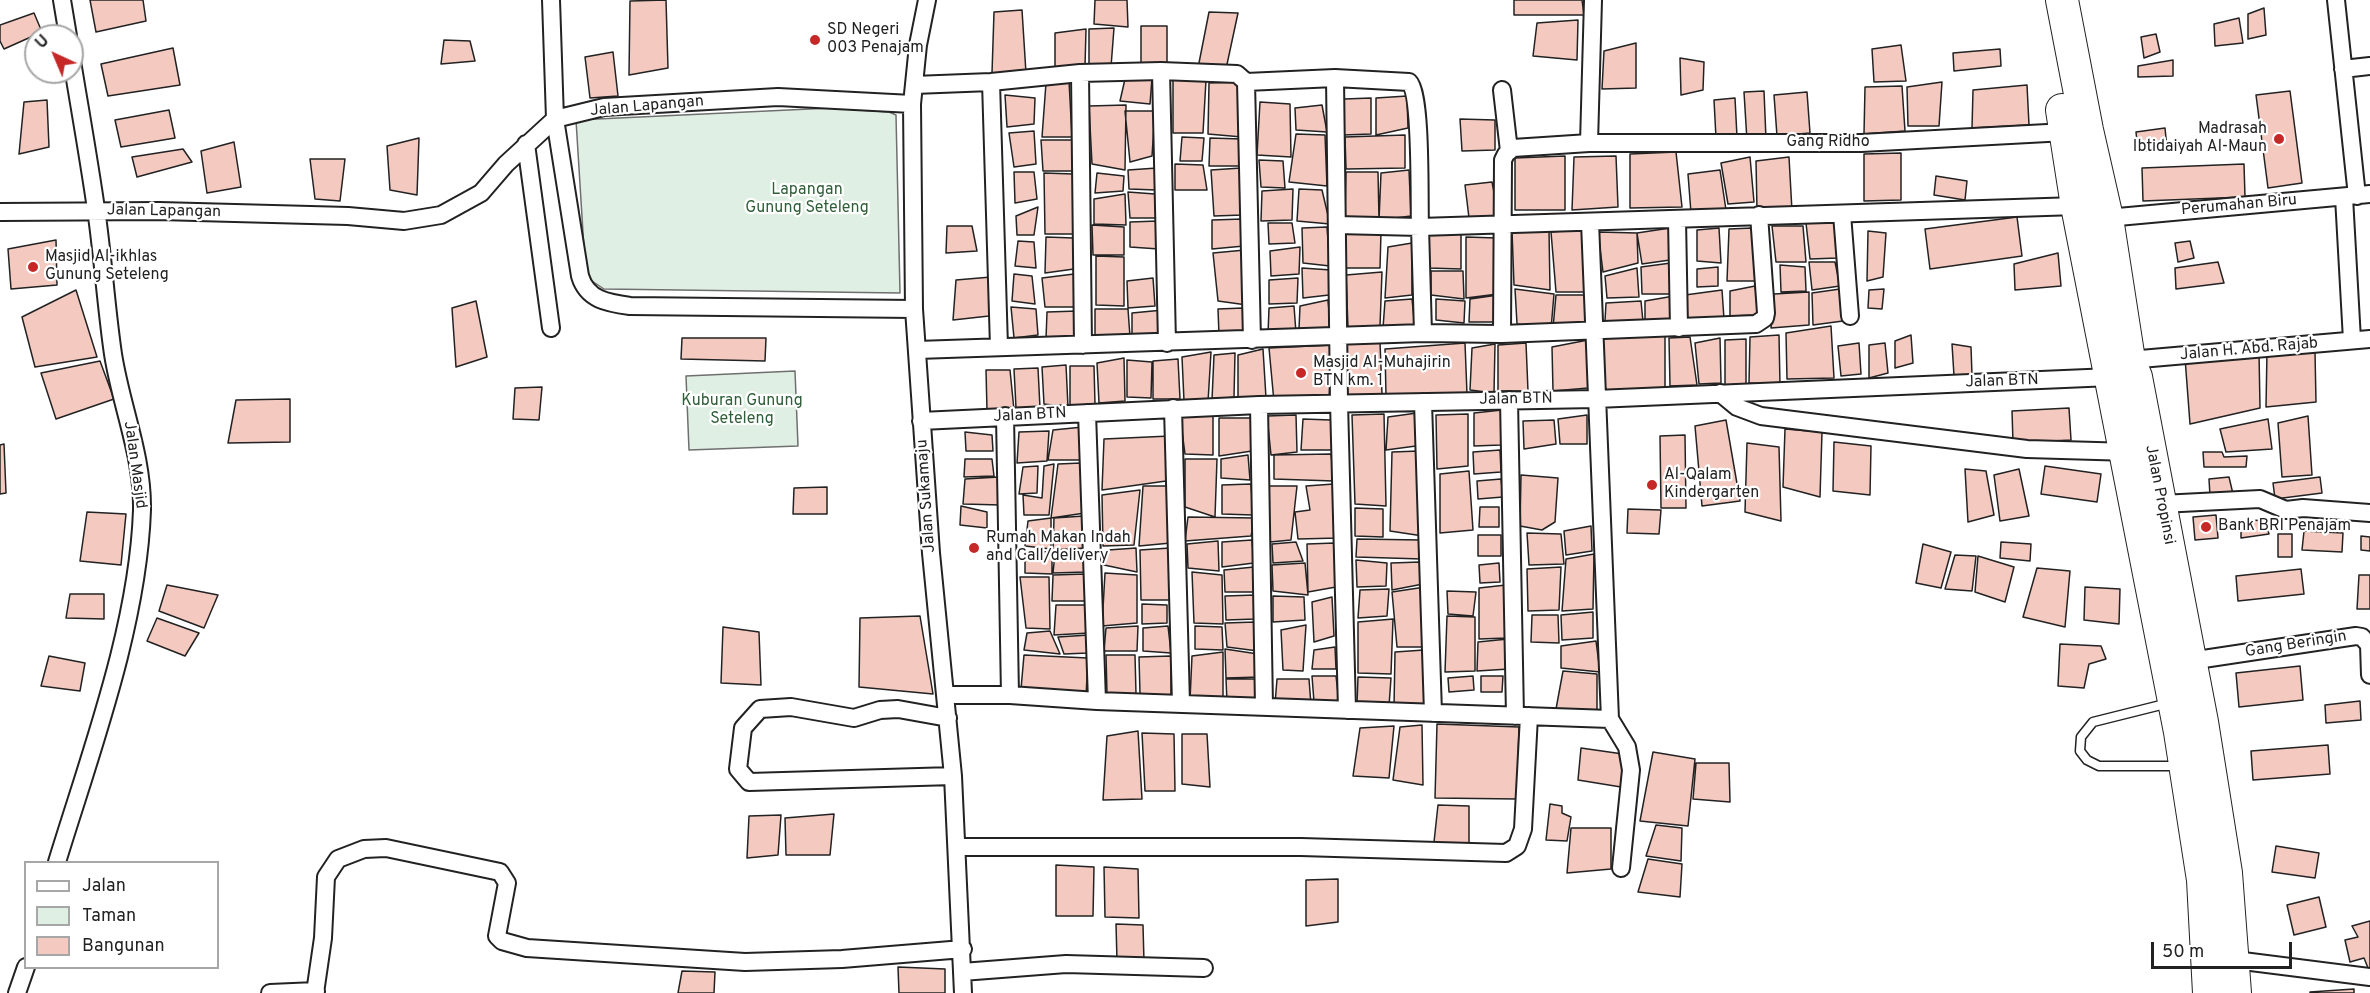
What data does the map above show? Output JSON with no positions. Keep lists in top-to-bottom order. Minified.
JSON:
{"streets":{"highway":["Jalan Propinsi"],"street":["Jalan Lapangan","Gang Ridho","Perumahan Biru","Jalan H. Abd. Rajab","Jalan BTN","Jalan Masjid","Jalan Sukamaju","Gang Beringin"]},"crossings":[["Jalan Lapangan","Jalan Masjid"],["Jalan Lapangan","Jalan Sukamaju"],["Jalan H. Abd. Rajab","Jalan BTN"],["Jalan BTN","Jalan Sukamaju"],["Jalan Propinsi","Gang Beringin"]],"parks":["Lapangan Gunung Seteleng","Kuburan Gunung Seteleng"],"places":["SD Negeri 003 Penajam","Madrasah Ibtidaiyah Al-Maun","Masjid Al-ikhlas Gunung Seteleng","Masjid Al-Muhajirin BTN km. 1","Al-Qalam Kindergarten","Bank BRI Penajam","Rumah Makan Indah and Call/delivery"],"legend":["Jalan","Taman","Bangunan"],"scale_bar":"50 m","north":"top left"}
